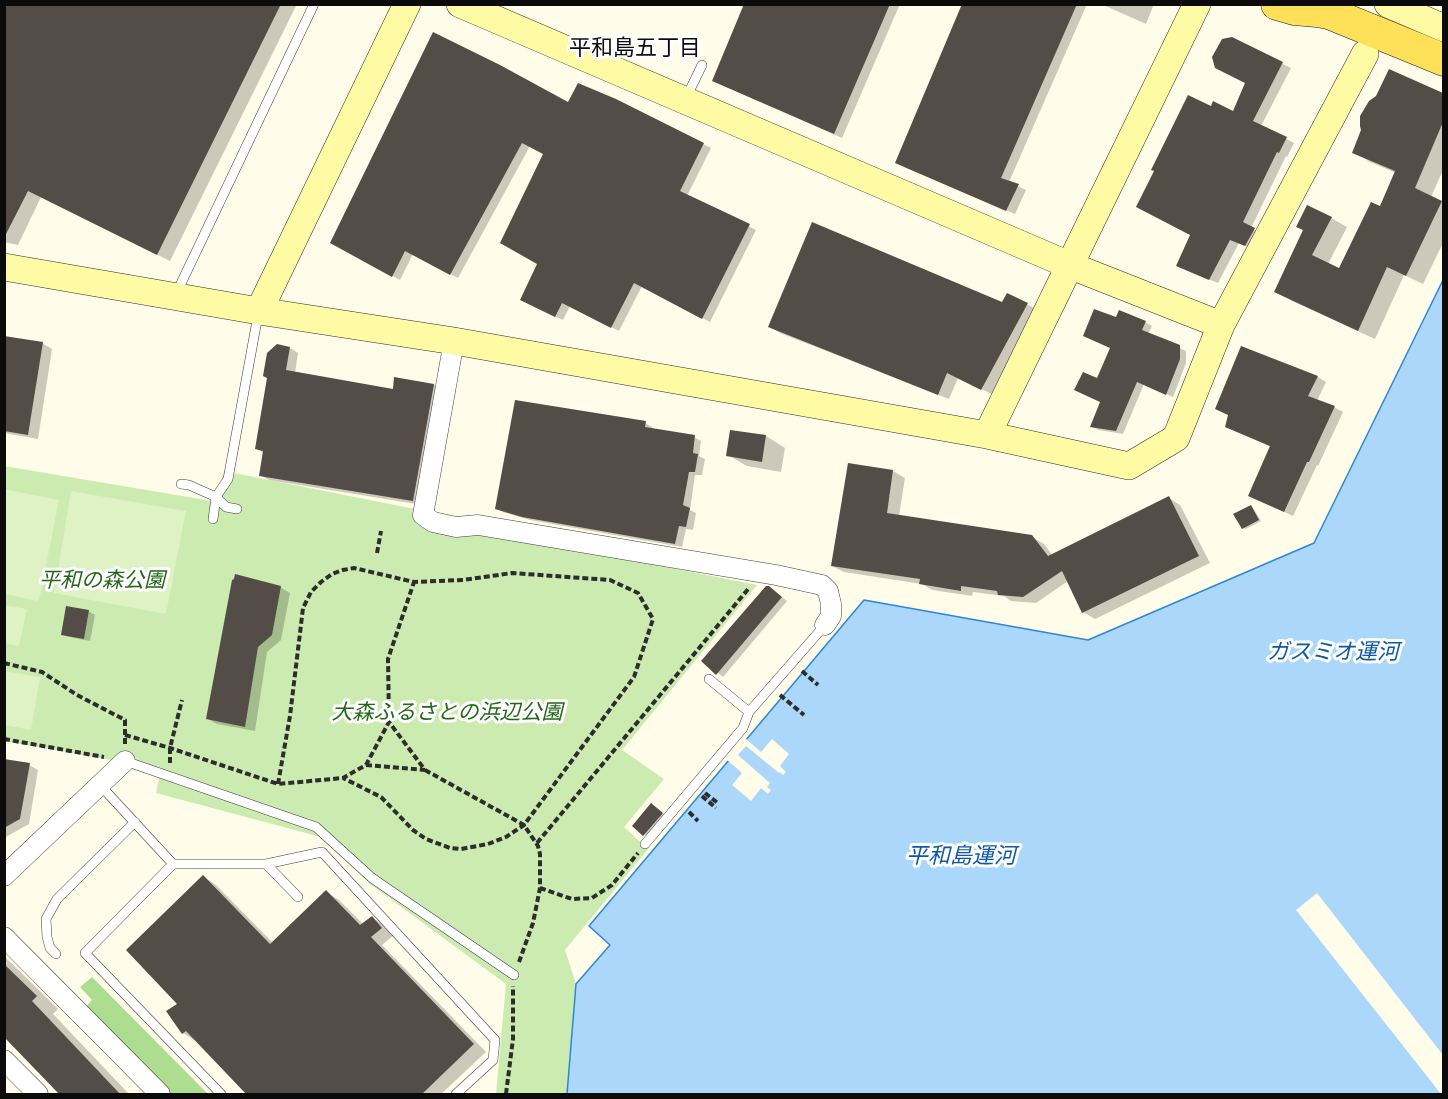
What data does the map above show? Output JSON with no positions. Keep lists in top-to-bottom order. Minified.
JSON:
{"districts":["平和島五丁目"],"water":["ガスミオ運河","平和島運河"],"parks":["平和の森公園","大森ふるさとの浜辺公園"]}
